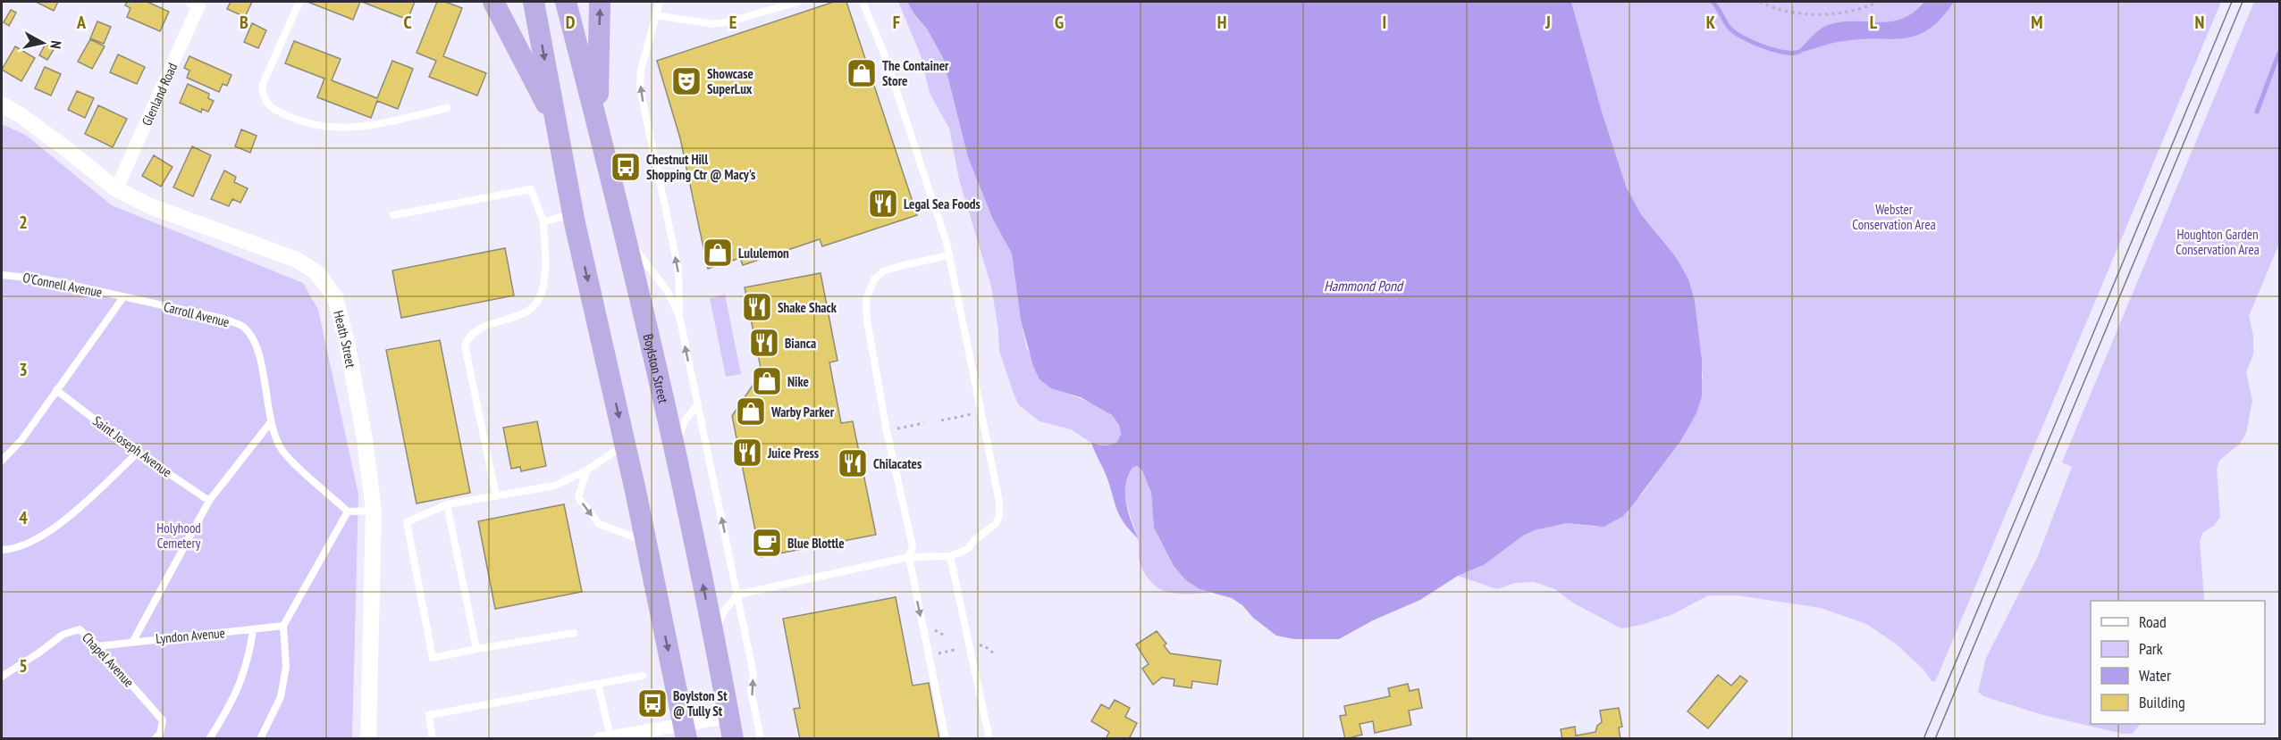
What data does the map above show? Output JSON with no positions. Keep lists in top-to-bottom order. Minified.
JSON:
{"streets":{"highway":["Boylston Street"],"street":["Glenland Road","Heath Street"],"lane":["O'Connell Avenue","Carroll Avenue","Saint Joseph Avenue","Lyndon Avenue","Chapel Avenue"]},"crossings":[["Glenland Road","Heath Street"],["O'Connell Avenue","Carroll Avenue"],["Lyndon Avenue","Chapel Avenue"]],"water":["Hammond Pond"],"parks":["Webster Conservation Area","Houghton Garden Conservation Area","Holyhood Cemetery"],"places":{"shop":["The Container Store","Lululemon","Nike","Warby Parker"],"theatre":["Showcase SuperLux"],"bus stop":["Chestnut Hill Shopping Ctr @ Macy's","Boylston St @ Tully St"],"restaurant":["Legal Sea Foods","Shake Shack","Bianca","Juice Press","Chilacates"],"cafe":["Blue Blottle"]},"legend":["Road","Park","Water","Building"],"north":"right","grid":{"columns":["A","B","C","D","E","F","G","H","I","J","K","L","M","N"],"rows":["2","3","4","5"]}}
